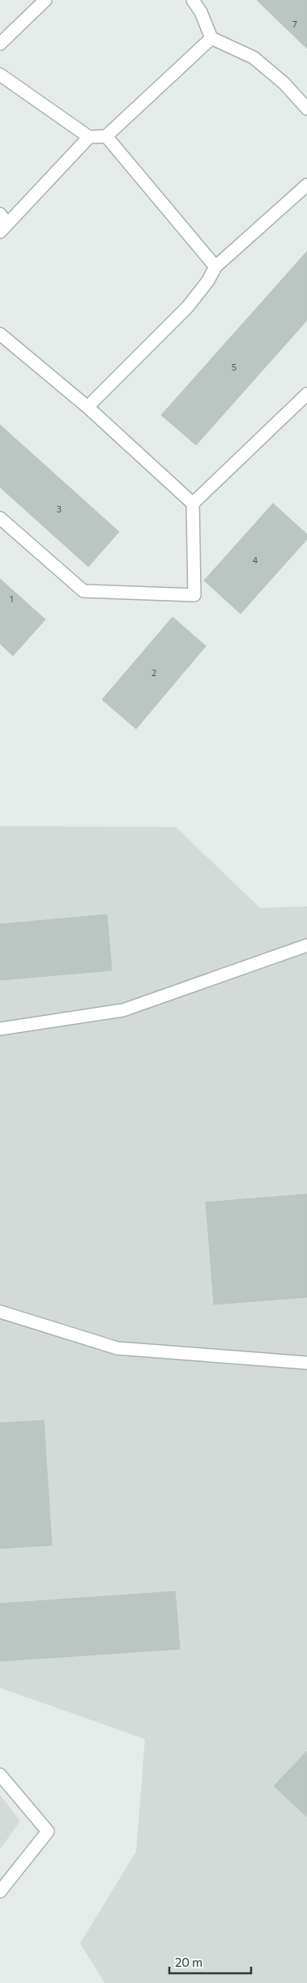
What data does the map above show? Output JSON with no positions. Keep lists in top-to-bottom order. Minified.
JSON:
{"house_numbers":["7","5","3","4","1","2"],"scale_bar":"20 m"}
